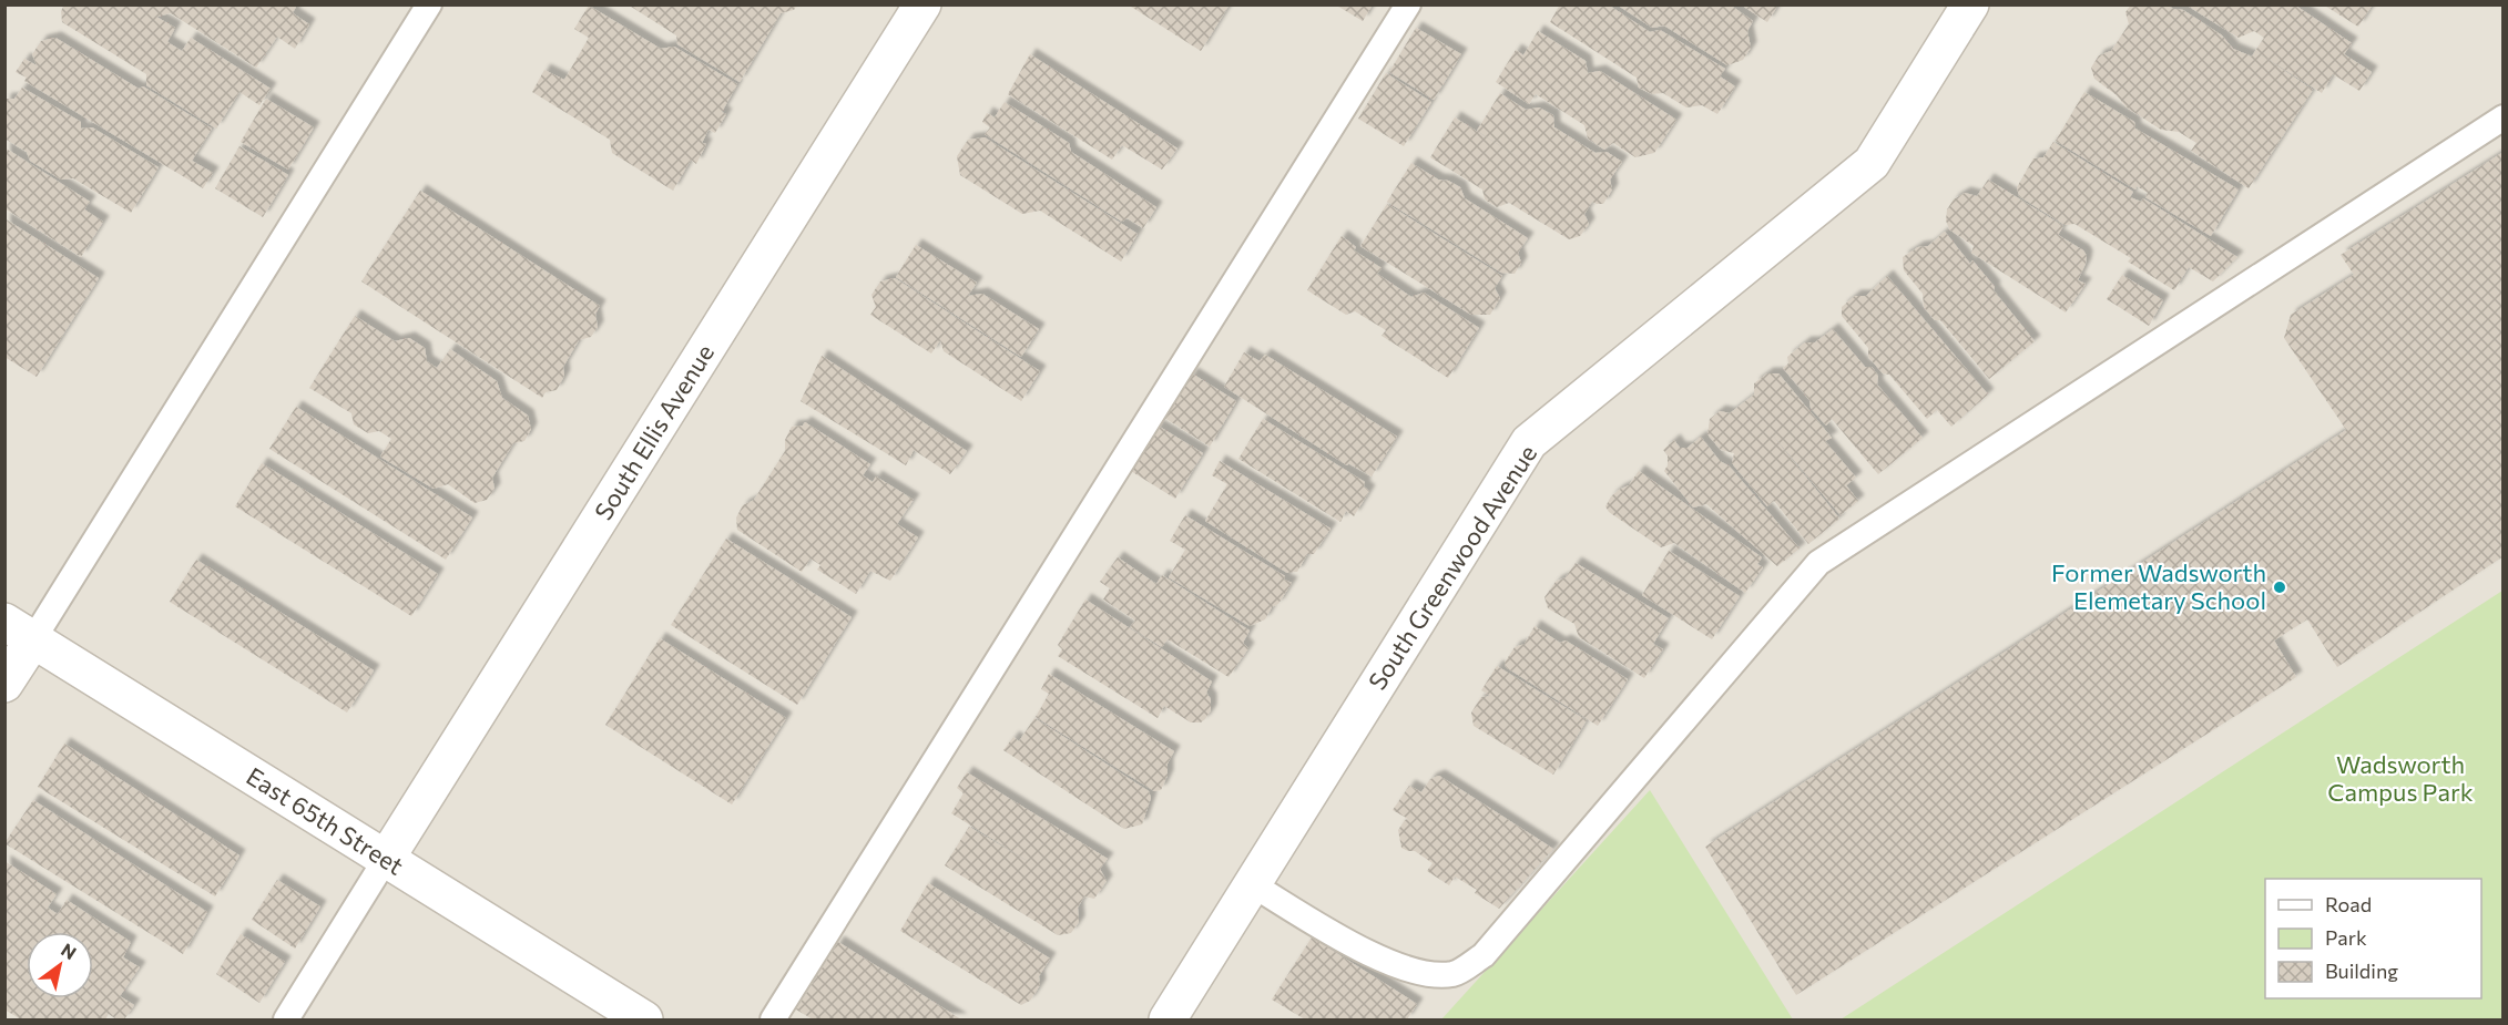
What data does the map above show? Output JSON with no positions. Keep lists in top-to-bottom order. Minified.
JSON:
{"streets":{"street":["South Ellis Avenue","South Greenwood Avenue","East 65th Street"]},"crossings":[["South Ellis Avenue","East 65th Street"]],"parks":["Wadsworth Campus Park"],"places":["Former Wadsworth Elemetary School"],"legend":["Road","Park","Building"],"north":"top right"}
